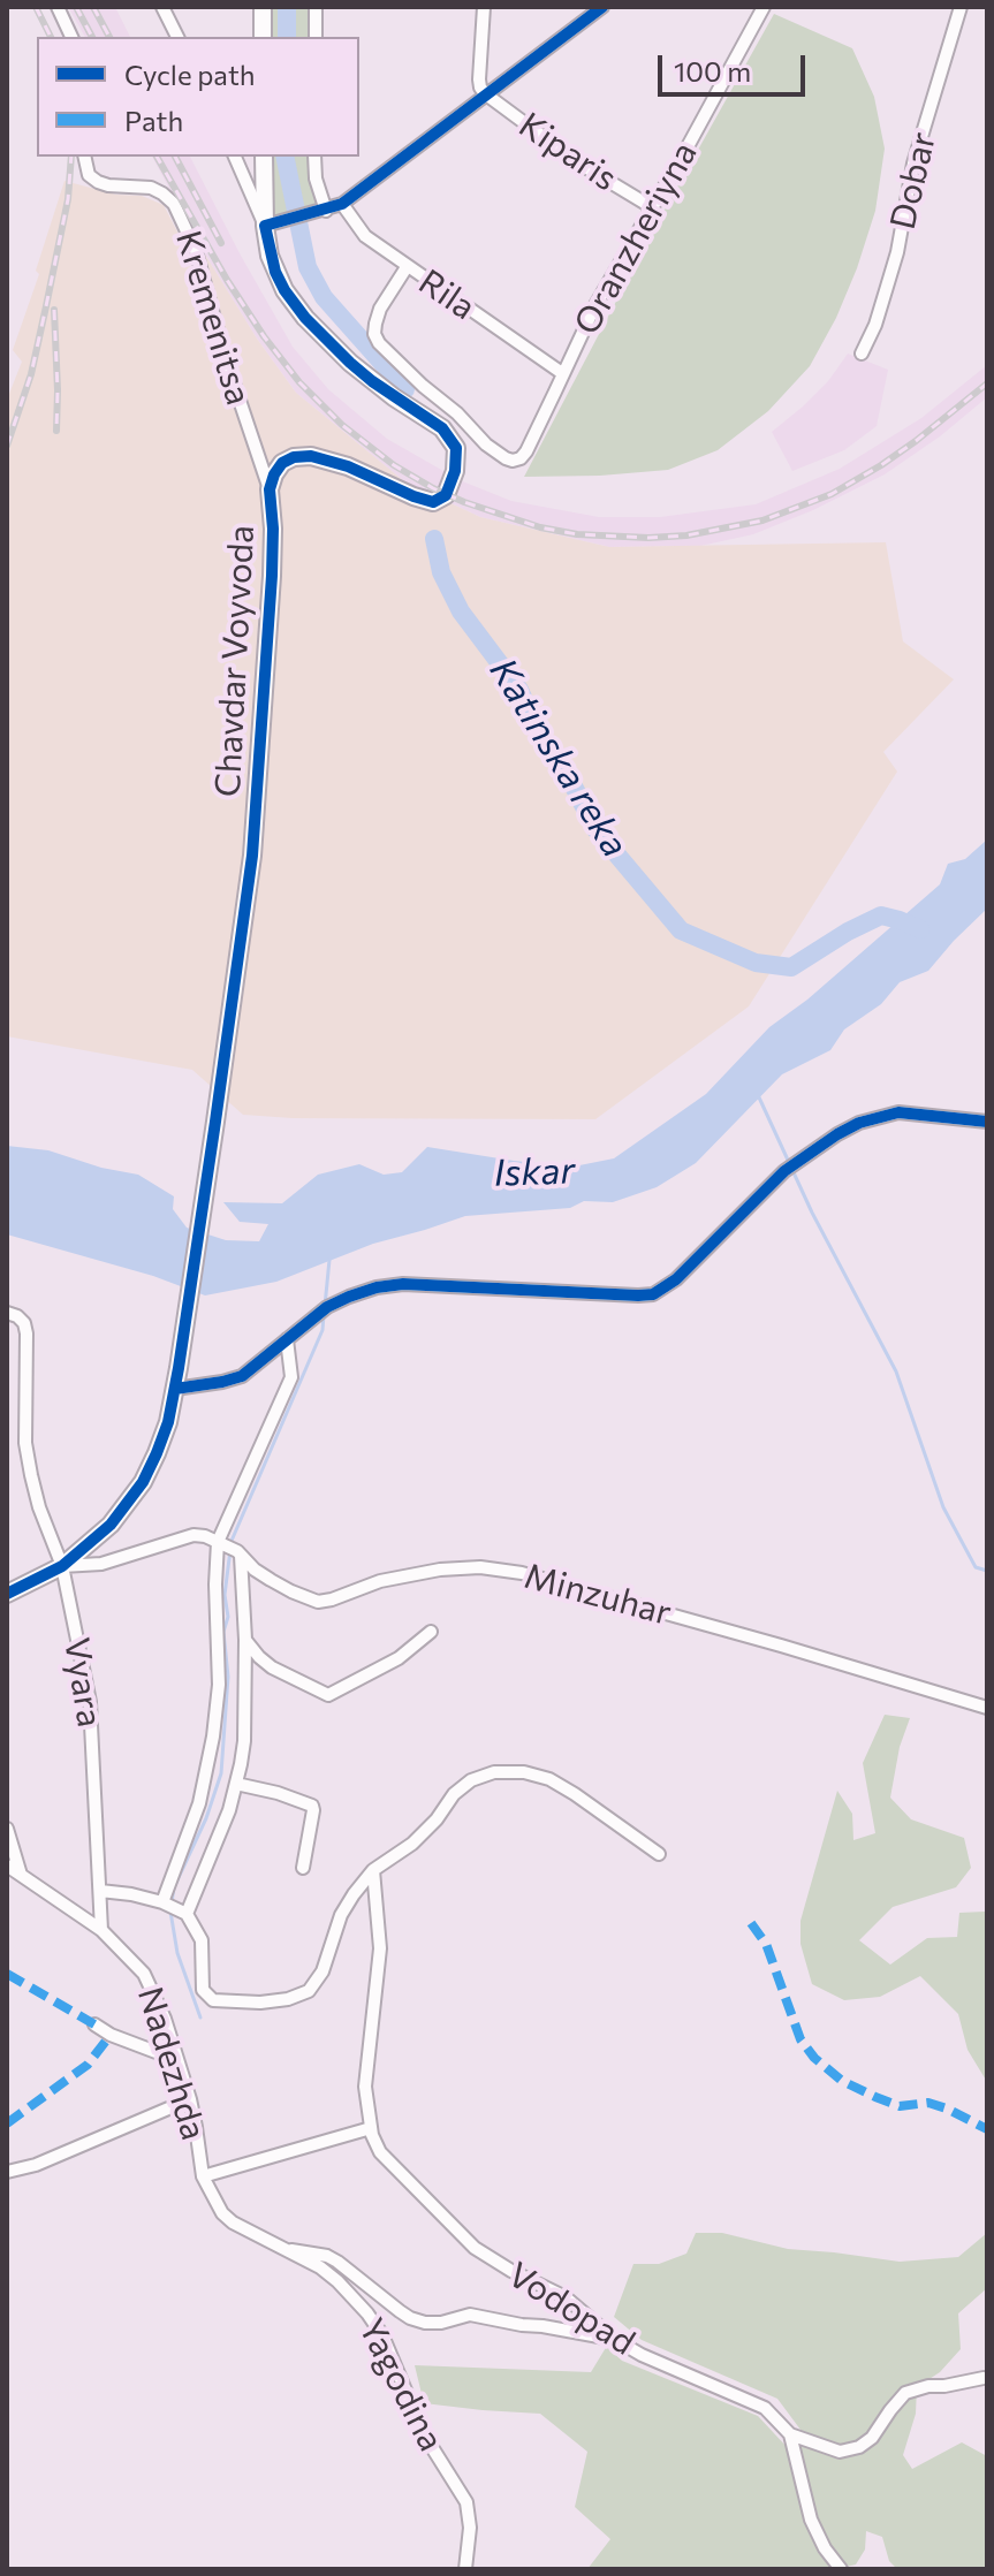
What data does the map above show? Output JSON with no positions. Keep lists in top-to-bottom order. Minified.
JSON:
{"streets":{"street":["Kiparis","Dobar","Oranzheriyna","Rila","Kremenitsa","Chavdar Voyvoda","Minzuhar","Vyara","Nadezhda","Vodopad","Yagodina"]},"crossings":[["Kiparis","Oranzheriyna"],["Oranzheriyna","Rila"],["Kremenitsa","Chavdar Voyvoda"],["Vyara","Nadezhda"],["Nadezhda","Yagodina"]],"water":["Katinska reka","Iskar"],"legend":["Cycle path","Path"],"scale_bar":"100 m"}
